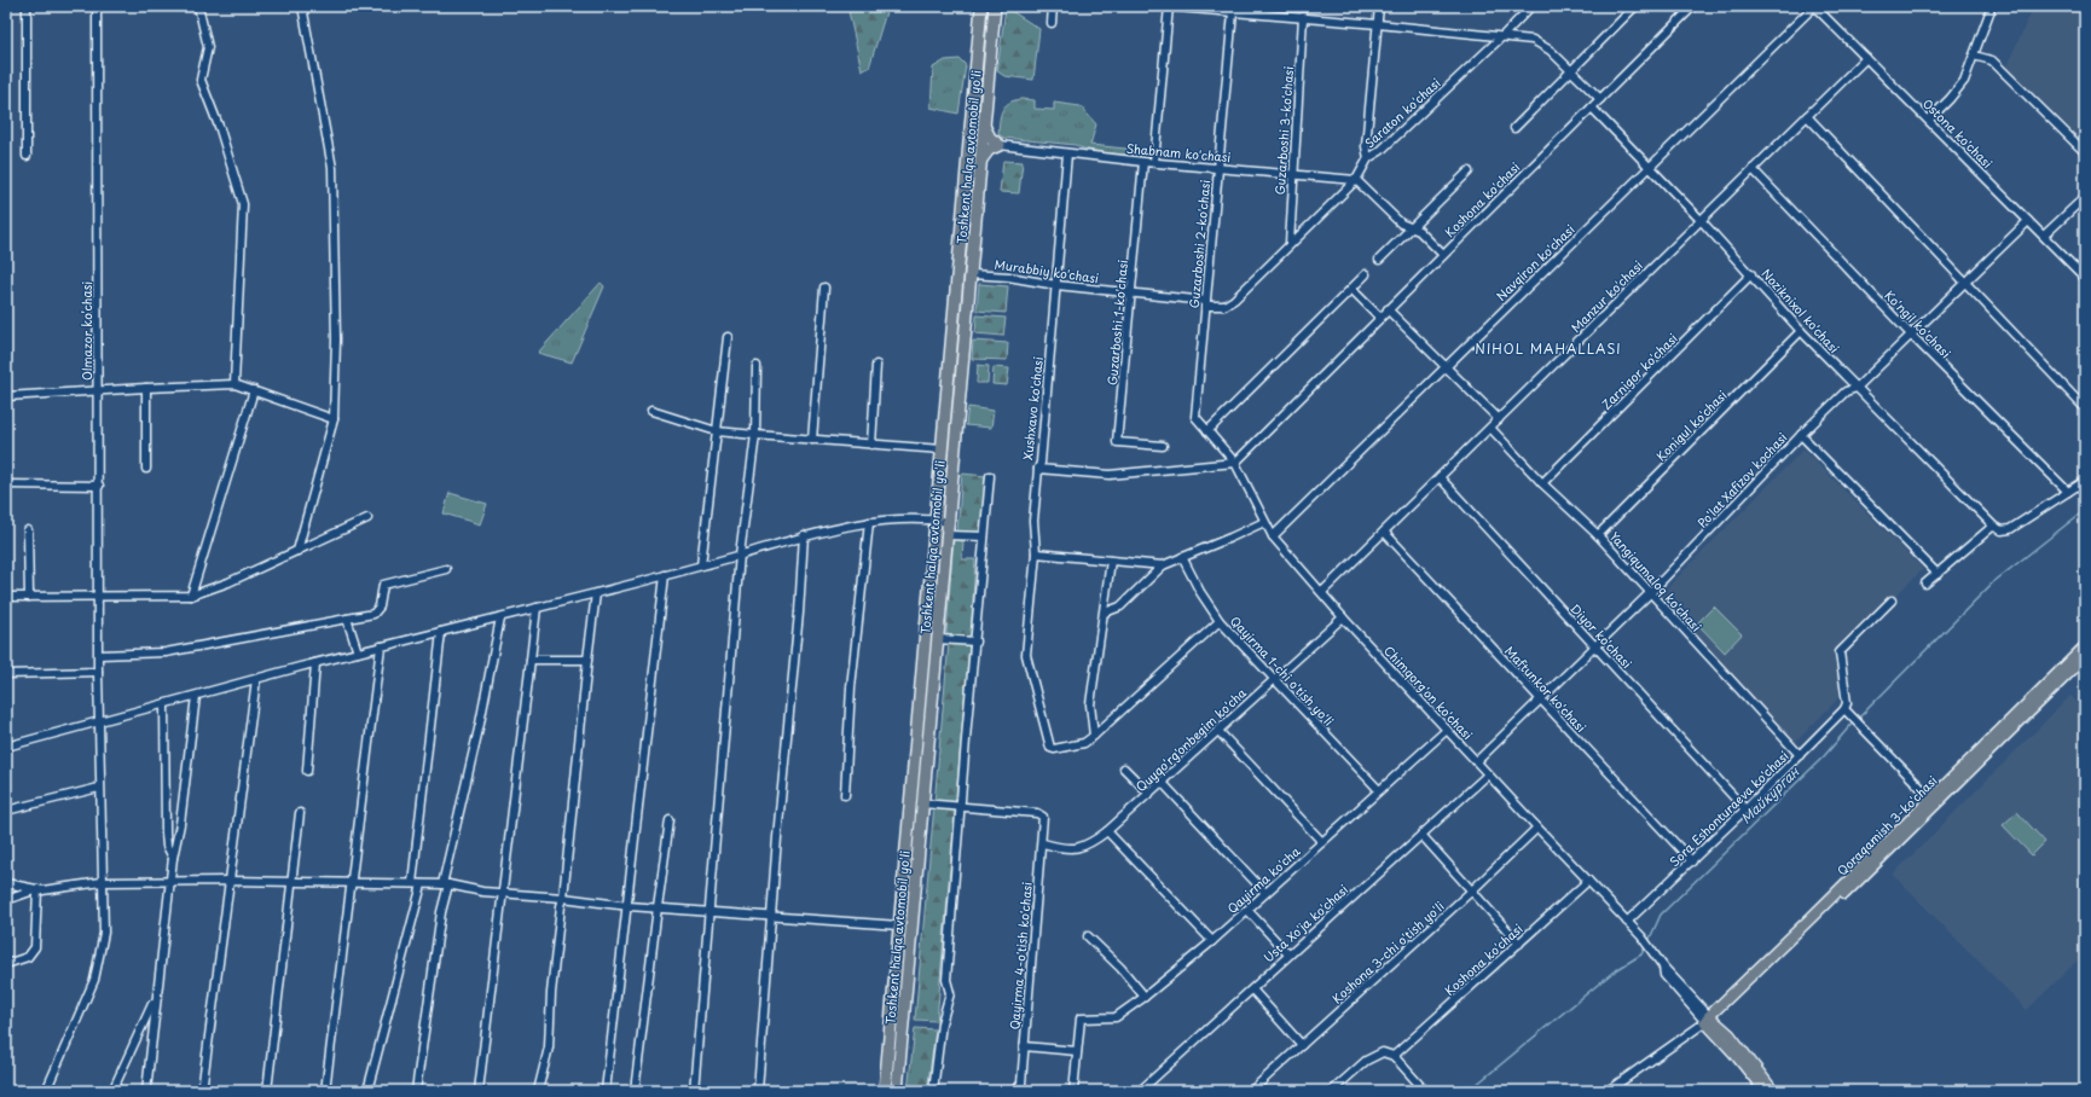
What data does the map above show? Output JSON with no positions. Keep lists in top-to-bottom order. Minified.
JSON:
{"streets":{"highway":["Toshkent halqa avtomobil yo'li"],"main road":["Qoraqamish 3-ko'chasi"],"street":["Saraton ko'chasi","Guzarboshi 3-ko'chasi","Ostona ko'chasi","Shabnam ko'chasi","Koshona ko'chasi","Guzarboshi 2-ko'chasi","Navqiron ko'chasi","Murabbiy ko'chasi","Manzur ko'chasi","Noziknixol ko'chasi","Guzarboshi 1-ko'chasi","Ko'ngil ko'chasi","Olmazor ko'chasi","Zarnigor ko'chasi","Xushxavo ko'chasi","Konigul ko'chasi","Po'lat Xafizov kochasi","Yangiqumaloq ko'chasi","Diyor ko'chasi","Qayirma 1-chi o'tish yo'li","Maftunkor ko'chasi","Chimqorg'on ko'chasi","Quyqo'rg'onbegim ko'cha","Sora Eshonturaeva ko'chasi","Qayirma ko'cha","Usta Xo'ja ko'chasi","Koshona 3-chi o'tish yo'li","Qayirma 4-o'tish ko'chasi"]},"crossings":[["Saraton ko'chasi","Guzarboshi 3-ko'chasi"],["Saraton ko'chasi","Shabnam ko'chasi"],["Saraton ko'chasi","Guzarboshi 2-ko'chasi"],["Saraton ko'chasi","Murabbiy ko'chasi"],["Guzarboshi 3-ko'chasi","Shabnam ko'chasi"],["Ostona ko'chasi","Navqiron ko'chasi"],["Ostona ko'chasi","Manzur ko'chasi"],["Ostona ko'chasi","Po'lat Xafizov kochasi"],["Shabnam ko'chasi","Guzarboshi 2-ko'chasi"],["Shabnam ko'chasi","Guzarboshi 1-ko'chasi"],["Shabnam ko'chasi","Xushxavo ko'chasi"],["Toshkent halqa avtomobil yo'li","Murabbiy ko'chasi"],["Koshona ko'chasi","Guzarboshi 2-ko'chasi"],["Koshona ko'chasi","Noziknixol ko'chasi"],["Koshona ko'chasi","Xushxavo ko'chasi"],["Koshona ko'chasi","Chimqorg'on ko'chasi"],["Guzarboshi 2-ko'chasi","Murabbiy ko'chasi"],["Guzarboshi 2-ko'chasi","Xushxavo ko'chasi"],["Guzarboshi 2-ko'chasi","Chimqorg'on ko'chasi"],["Navqiron ko'chasi","Noziknixol ko'chasi"],["Navqiron ko'chasi","Chimqorg'on ko'chasi"],["Murabbiy ko'chasi","Guzarboshi 1-ko'chasi"],["Murabbiy ko'chasi","Xushxavo ko'chasi"],["Manzur ko'chasi","Noziknixol ko'chasi"],["Manzur ko'chasi","Ko'ngil ko'chasi"],["Manzur ko'chasi","Yangiqumaloq ko'chasi"],["Manzur ko'chasi","Diyor ko'chasi"],["Manzur ko'chasi","Maftunkor ko'chasi"],["Manzur ko'chasi","Chimqorg'on ko'chasi"],["Noziknixol ko'chasi","Zarnigor ko'chasi"],["Noziknixol ko'chasi","Konigul ko'chasi"],["Noziknixol ko'chasi","Po'lat Xafizov kochasi"],["Ko'ngil ko'chasi","Po'lat Xafizov kochasi"],["Zarnigor ko'chasi","Yangiqumaloq ko'chasi"],["Xushxavo ko'chasi","Chimqorg'on ko'chasi"],["Konigul ko'chasi","Yangiqumaloq ko'chasi"],["Po'lat Xafizov kochasi","Yangiqumaloq ko'chasi"],["Po'lat Xafizov kochasi","Diyor ko'chasi"],["Po'lat Xafizov kochasi","Maftunkor ko'chasi"],["Po'lat Xafizov kochasi","Chimqorg'on ko'chasi"],["Yangiqumaloq ko'chasi","Sora Eshonturaeva ko'chasi"],["Diyor ko'chasi","Sora Eshonturaeva ko'chasi"],["Qayirma 1-chi o'tish yo'li","Quyqo'rg'onbegim ko'cha"],["Qayirma 1-chi o'tish yo'li","Qayirma ko'cha"],["Maftunkor ko'chasi","Sora Eshonturaeva ko'chasi"],["Chimqorg'on ko'chasi","Quyqo'rg'onbegim ko'cha"],["Chimqorg'on ko'chasi","Sora Eshonturaeva ko'chasi"],["Chimqorg'on ko'chasi","Qoraqamish 3-ko'chasi"],["Chimqorg'on ko'chasi","Qayirma ko'cha"],["Chimqorg'on ko'chasi","Usta Xo'ja ko'chasi"],["Chimqorg'on ko'chasi","Koshona 3-chi o'tish yo'li"],["Quyqo'rg'onbegim ko'cha","Qayirma 4-o'tish ko'chasi"]],"districts":["NIHOL MAHALLASI"],"water":["Майкурган"]}
